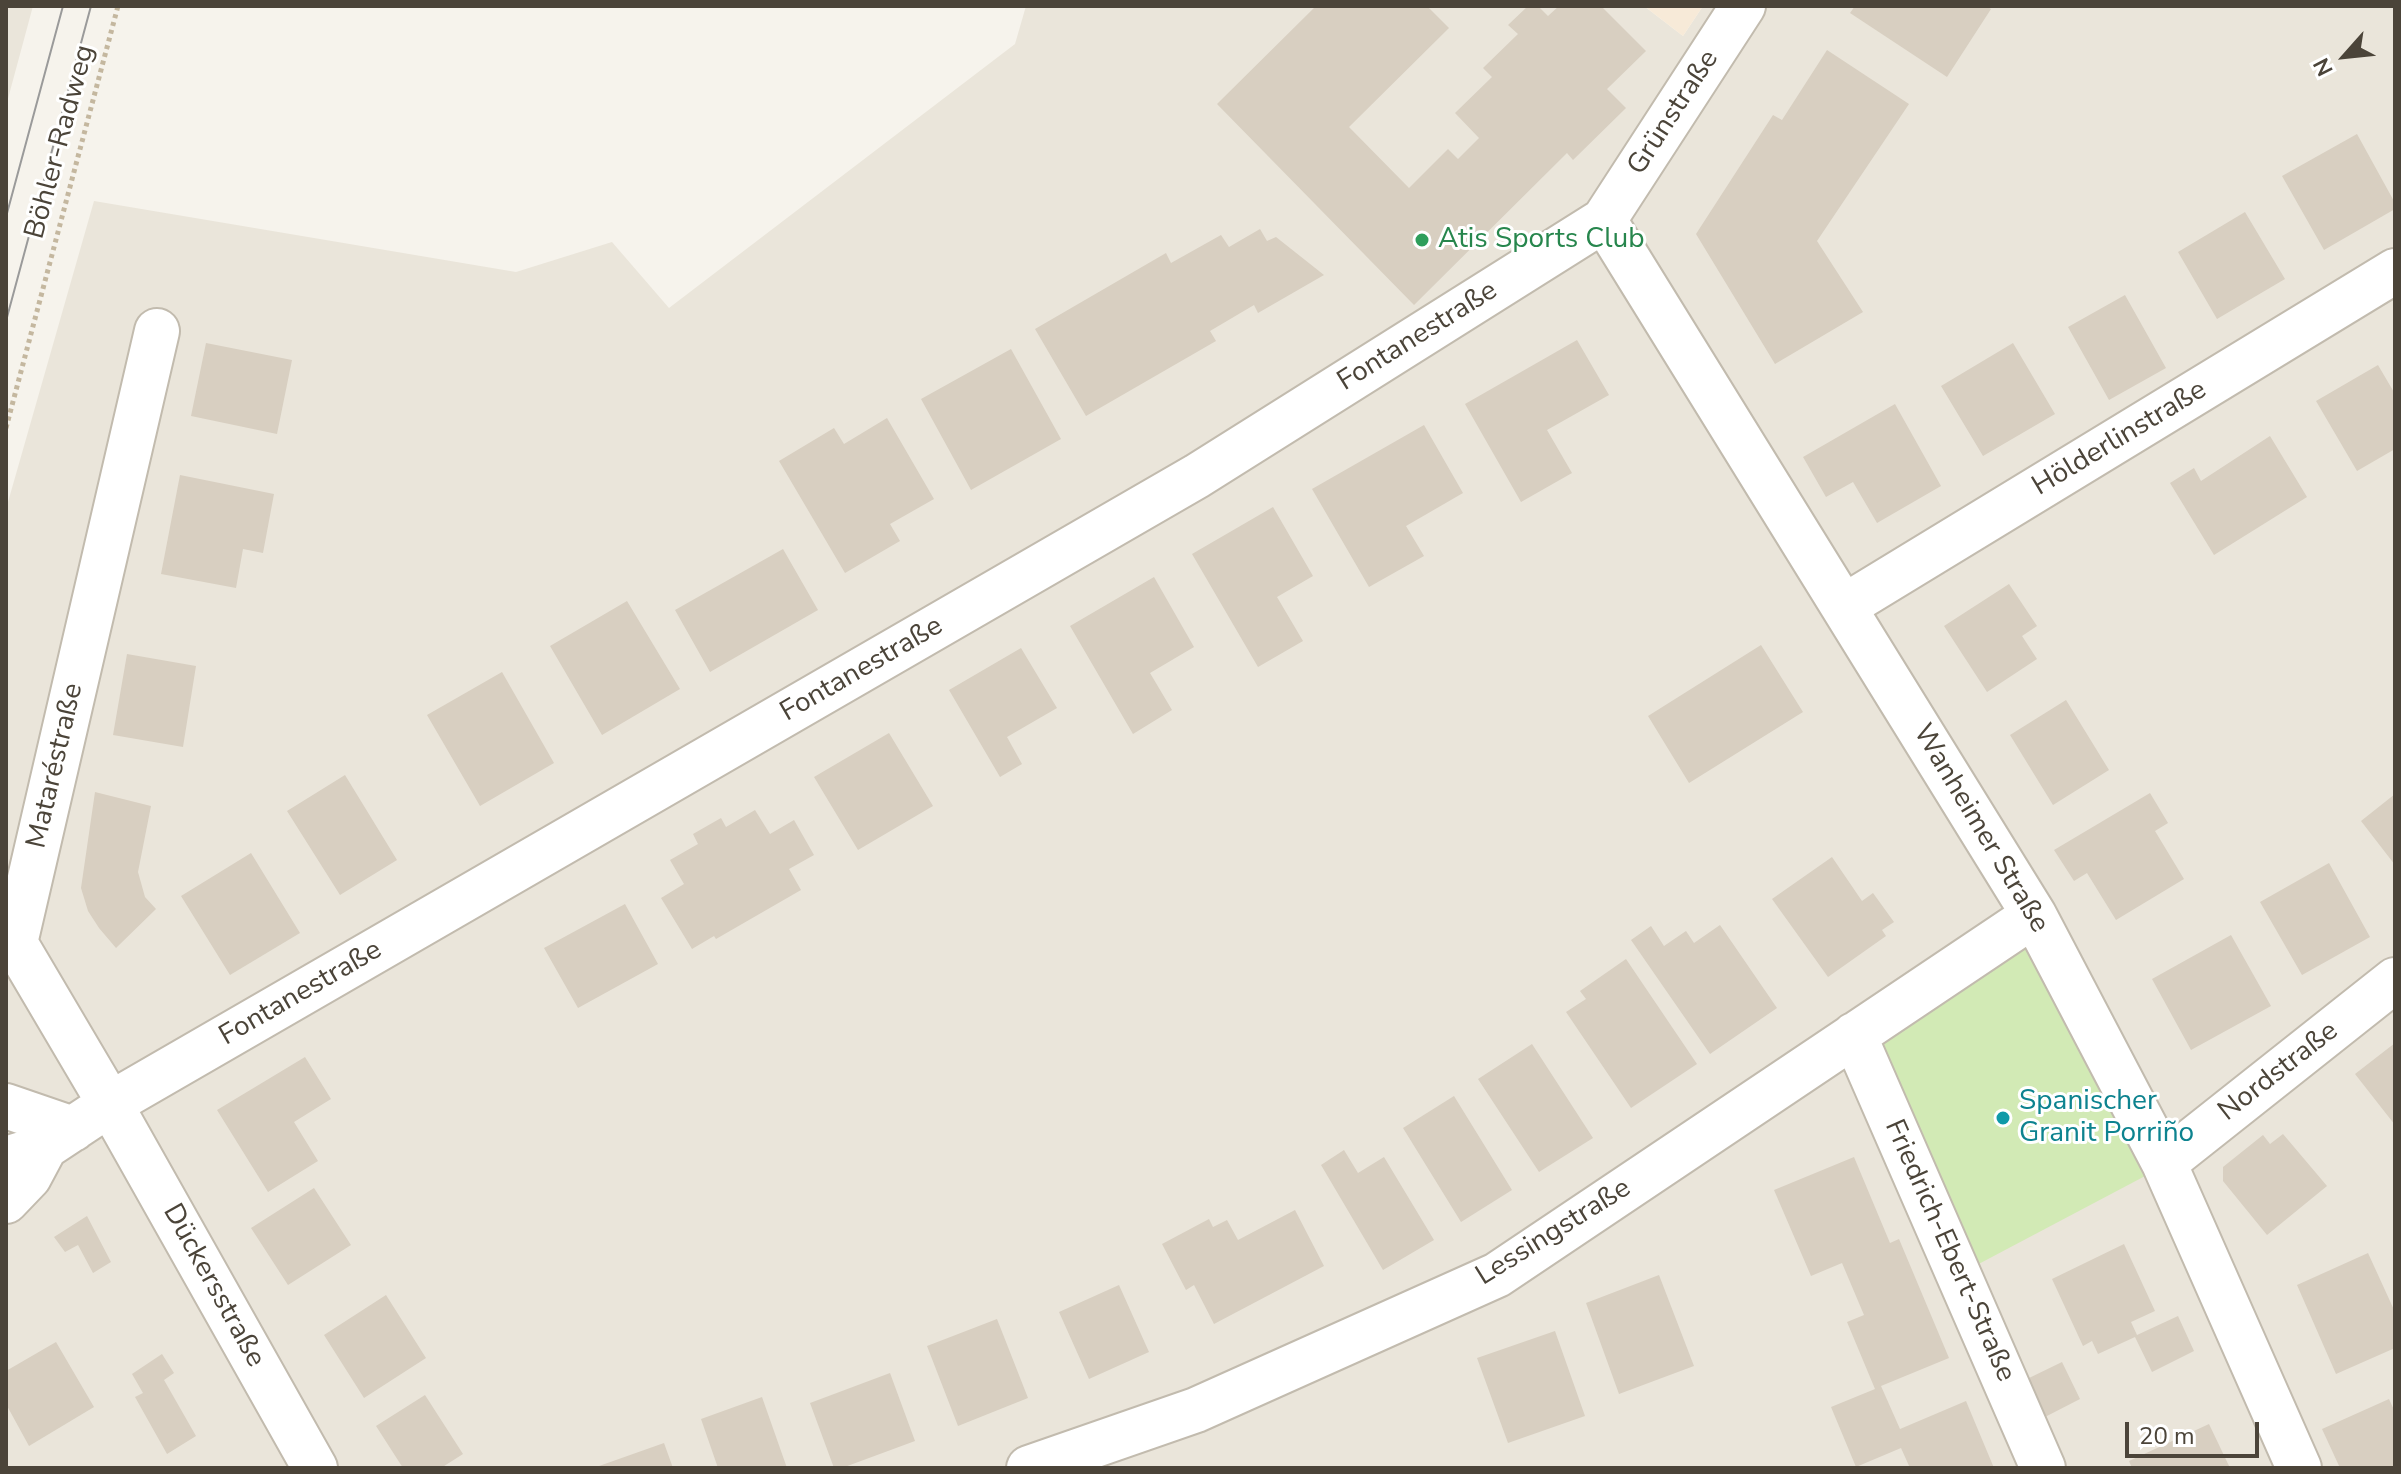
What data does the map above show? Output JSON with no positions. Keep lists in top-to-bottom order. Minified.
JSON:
{"streets":{"street":["Grünstraße","Fontanestraße","Hölderlinstraße","Mataréstraße","Wanheimer Straße","Nordstraße","Lessingstraße","Friedrich-Ebert-Straße","Dückersstraße"],"path":["Böhler-Radweg"]},"crossings":[["Grünstraße","Fontanestraße"],["Grünstraße","Wanheimer Straße"],["Fontanestraße","Mataréstraße"],["Fontanestraße","Wanheimer Straße"],["Fontanestraße","Dückersstraße"],["Hölderlinstraße","Wanheimer Straße"],["Mataréstraße","Dückersstraße"],["Wanheimer Straße","Nordstraße"],["Wanheimer Straße","Lessingstraße"],["Lessingstraße","Friedrich-Ebert-Straße"]],"places":["Atis Sports Club","Spanischer Granit Porriño"],"scale_bar":"20 m","north":"bottom left"}
